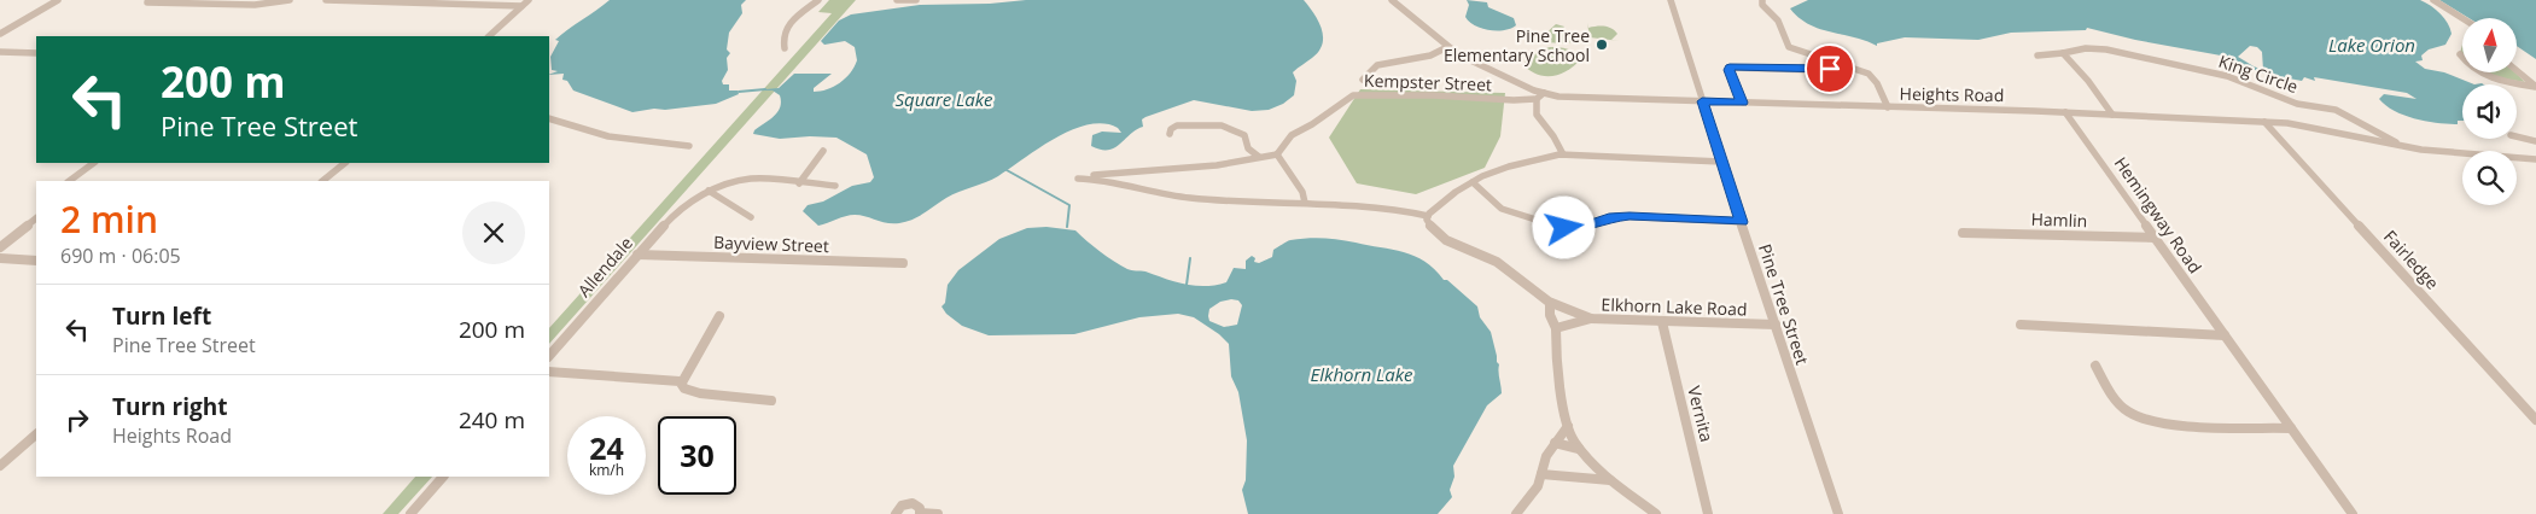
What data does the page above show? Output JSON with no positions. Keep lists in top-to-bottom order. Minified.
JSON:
{"streets":{"street":["King Circle","Kempster Street","Heights Road","Hemingway Road","Hamlin","Bayview Street","Fairledge","Allendale","Pine Tree Street","Elkhorn Lake Road","Vernita"]},"crossings":[["King Circle","Heights Road"],["Heights Road","Hemingway Road"],["Heights Road","Fairledge"],["Heights Road","Pine Tree Street"],["Hemingway Road","Hamlin"],["Bayview Street","Allendale"],["Pine Tree Street","Elkhorn Lake Road"],["Elkhorn Lake Road","Vernita"]],"water":["Lake Orion","Square Lake","Elkhorn Lake"],"places":["Pine Tree Elementary School"],"north":"top","page":{"turn":["200 m","Pine Tree Street"],"heading":["2 min","690 m · 06:05"],"list":[{"name":"Turn left","note":"Pine Tree Street","value":"200 m"},{"name":"Turn right","note":"Heights Road","value":"240 m"}],"speed":"24 km/h","limit":"30"}}
